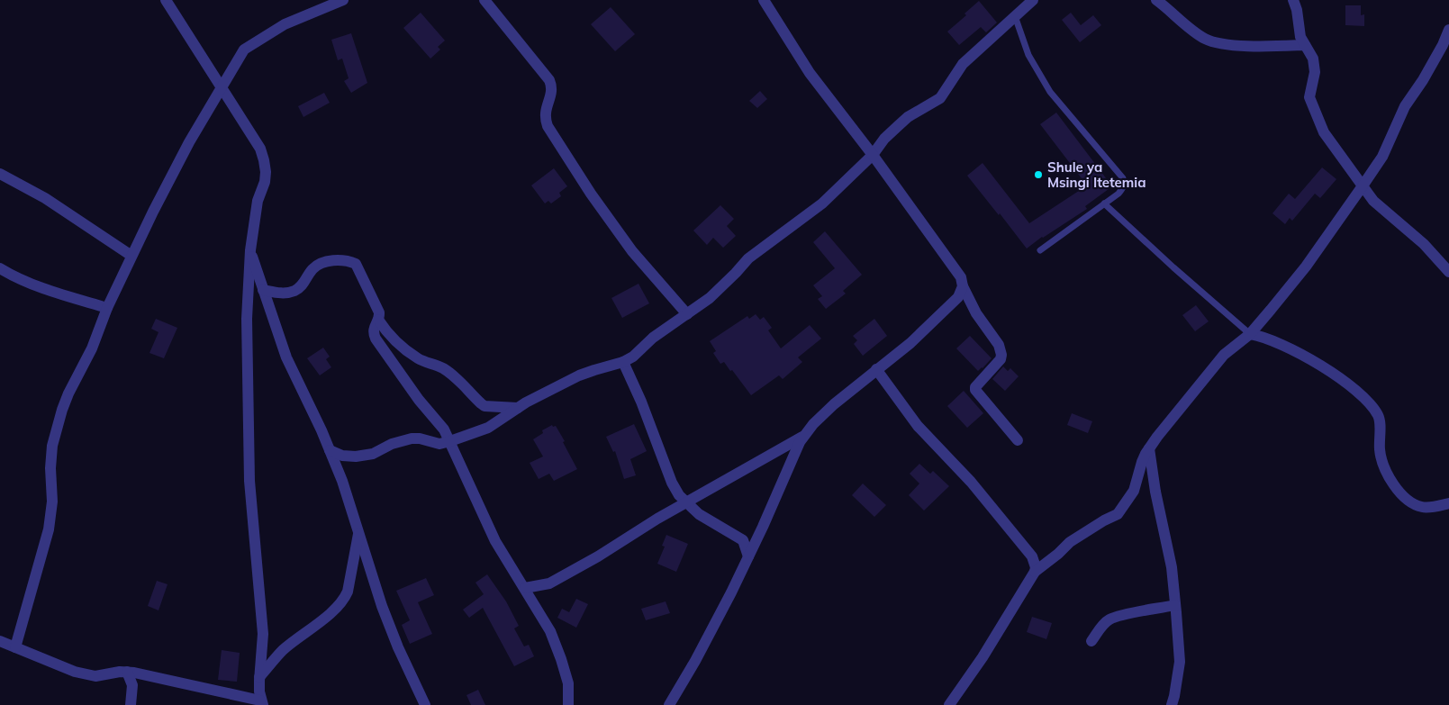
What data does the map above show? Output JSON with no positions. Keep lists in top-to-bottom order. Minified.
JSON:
{"places":["Shule ya Msingi Itetemia"]}
